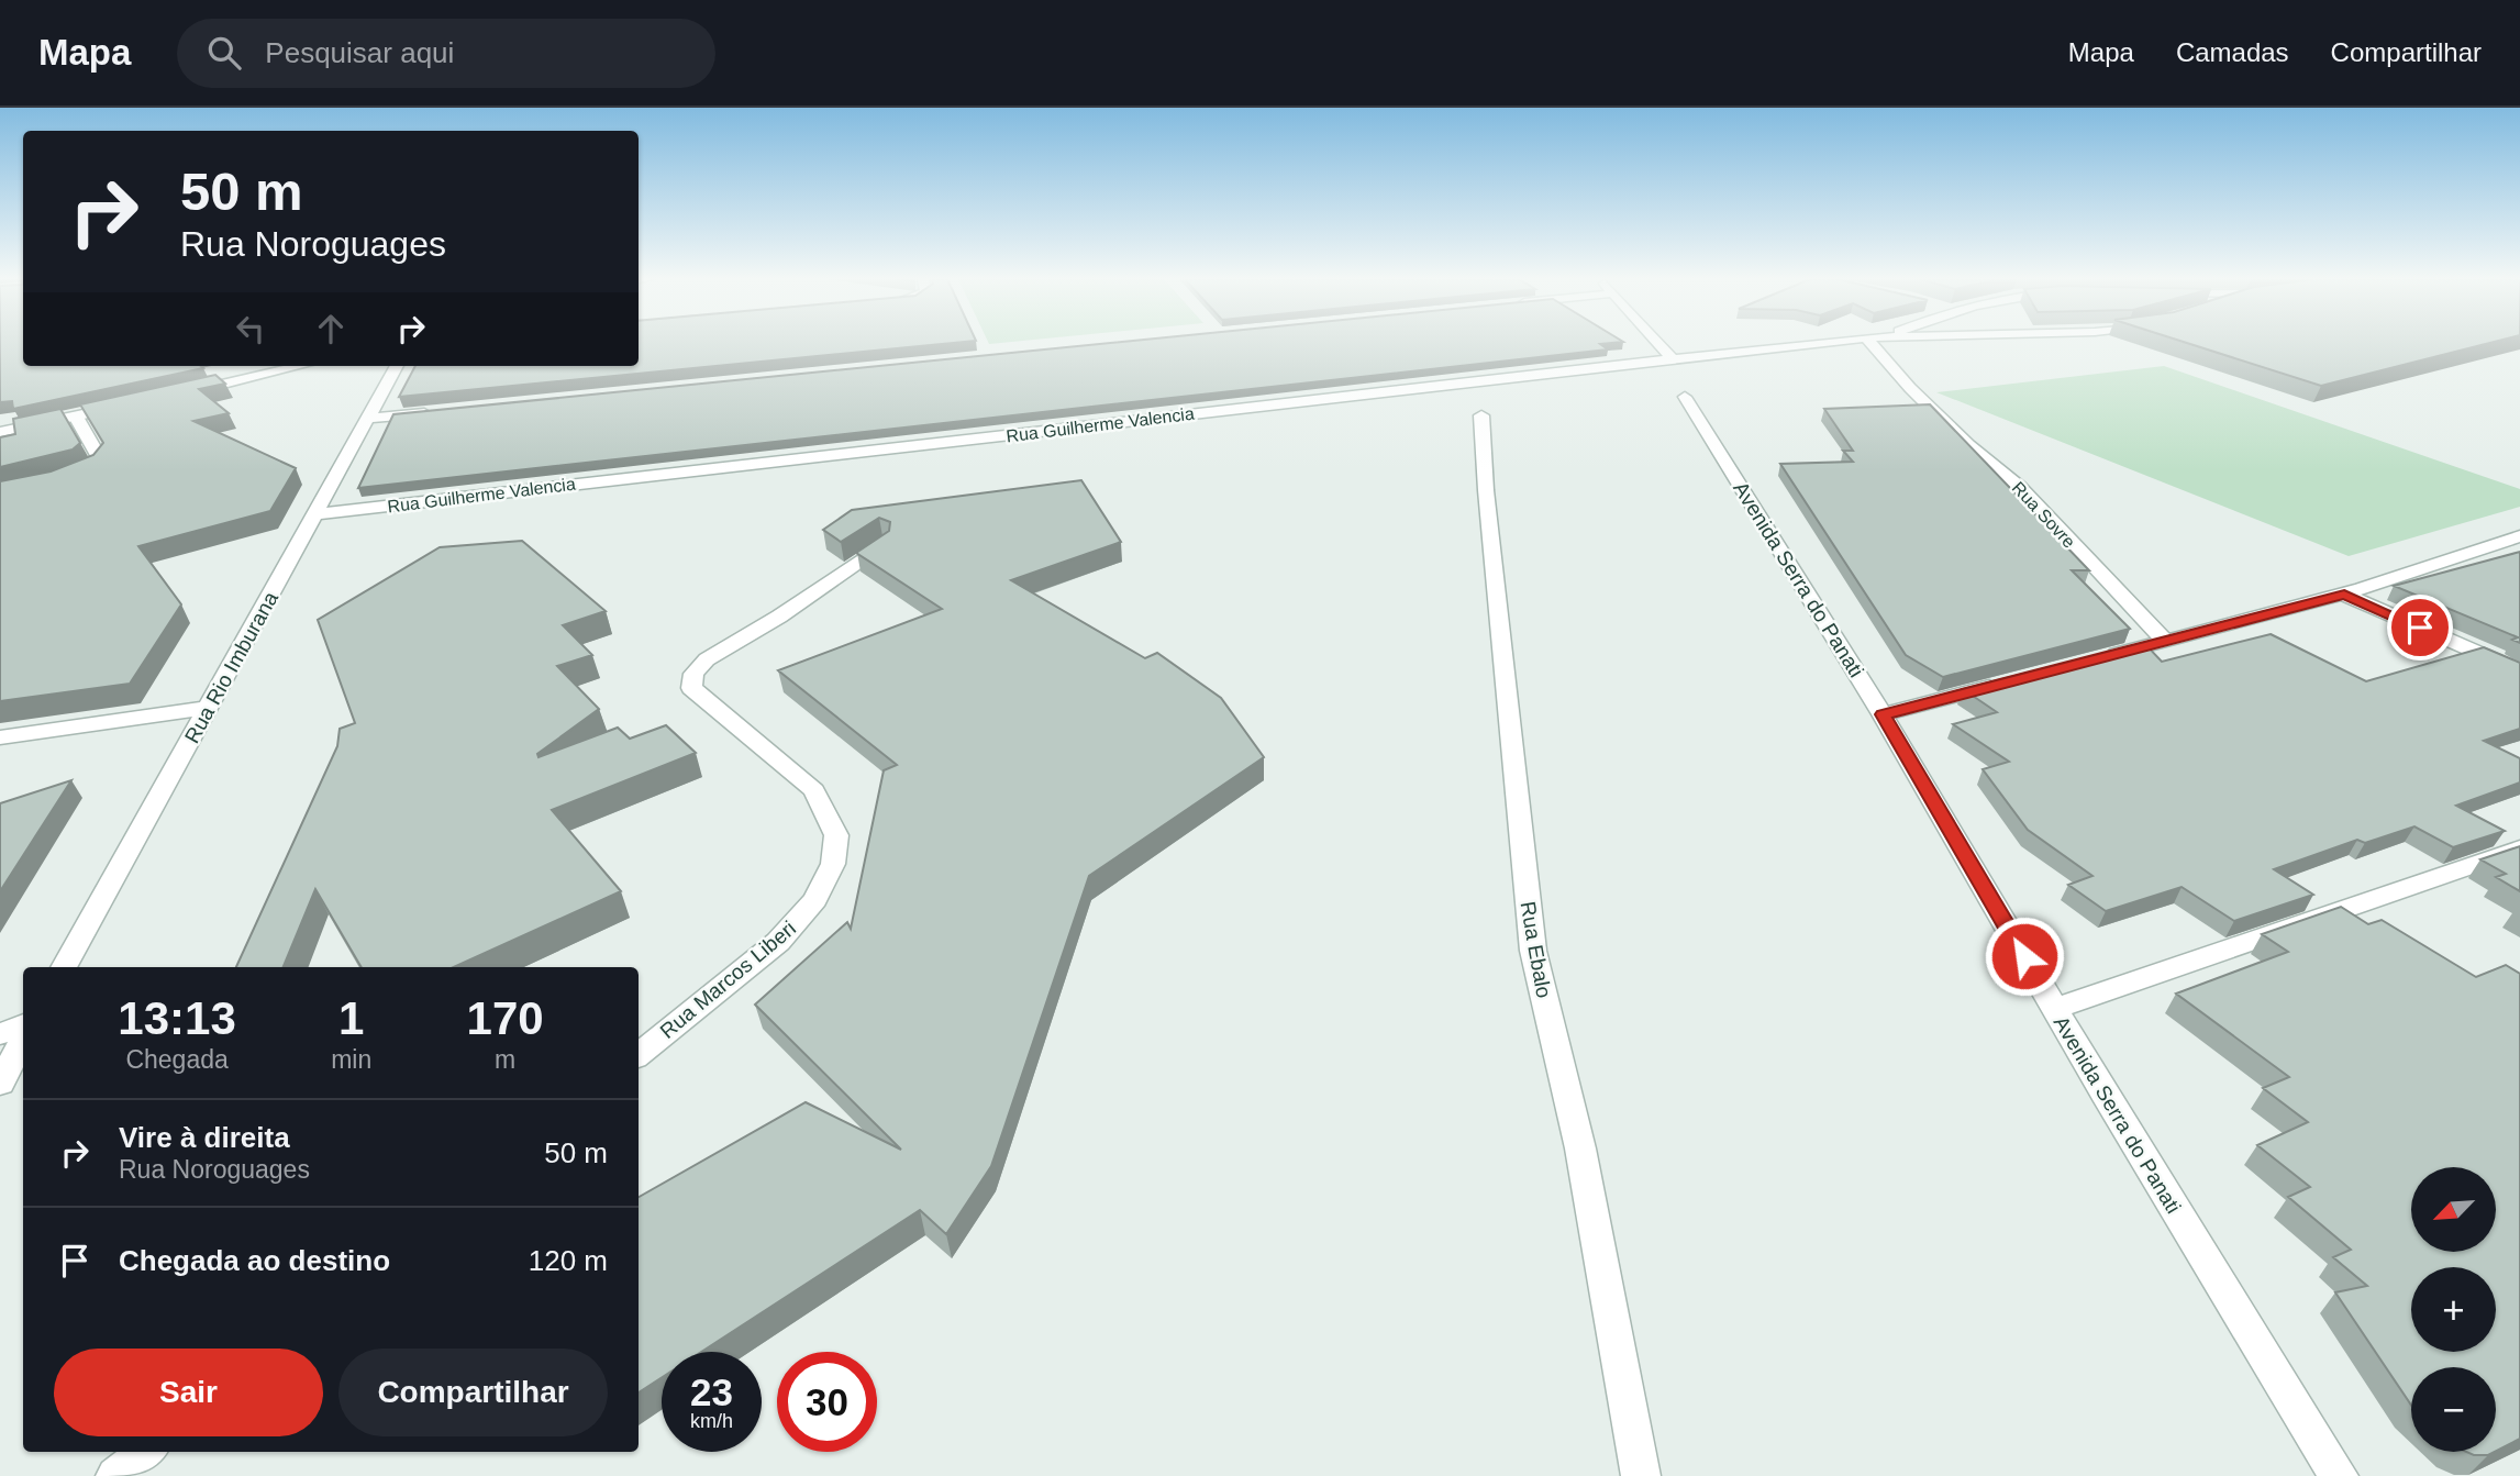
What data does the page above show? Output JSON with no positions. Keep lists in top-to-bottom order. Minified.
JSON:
{"streets":{"street":["Rua Guilherme Valencia","Rua Sovre","Avenida Serra do Panati","Rua Rio Imburana","Rua Ebalo","Rua Marcos Liberi"]},"crossings":[["Rua Guilherme Valencia","Rua Rio Imburana"]],"north":"bottom left","page":{"header":"Mapa","search":"Pesquisar aqui","nav":["Mapa","Camadas","Compartilhar"],"turn":["50 m","Rua Noroguages"],"eta":["13:13","Chegada","1","min","170","m"],"list":[{"name":"Vire à direita","note":"Rua Noroguages","value":"50 m"},{"name":"Chegada ao destino","value":"120 m"}],"map_buttons":["+","−"],"buttons":["Sair","Compartilhar"],"speed":"23 km/h","limit":"30"}}
